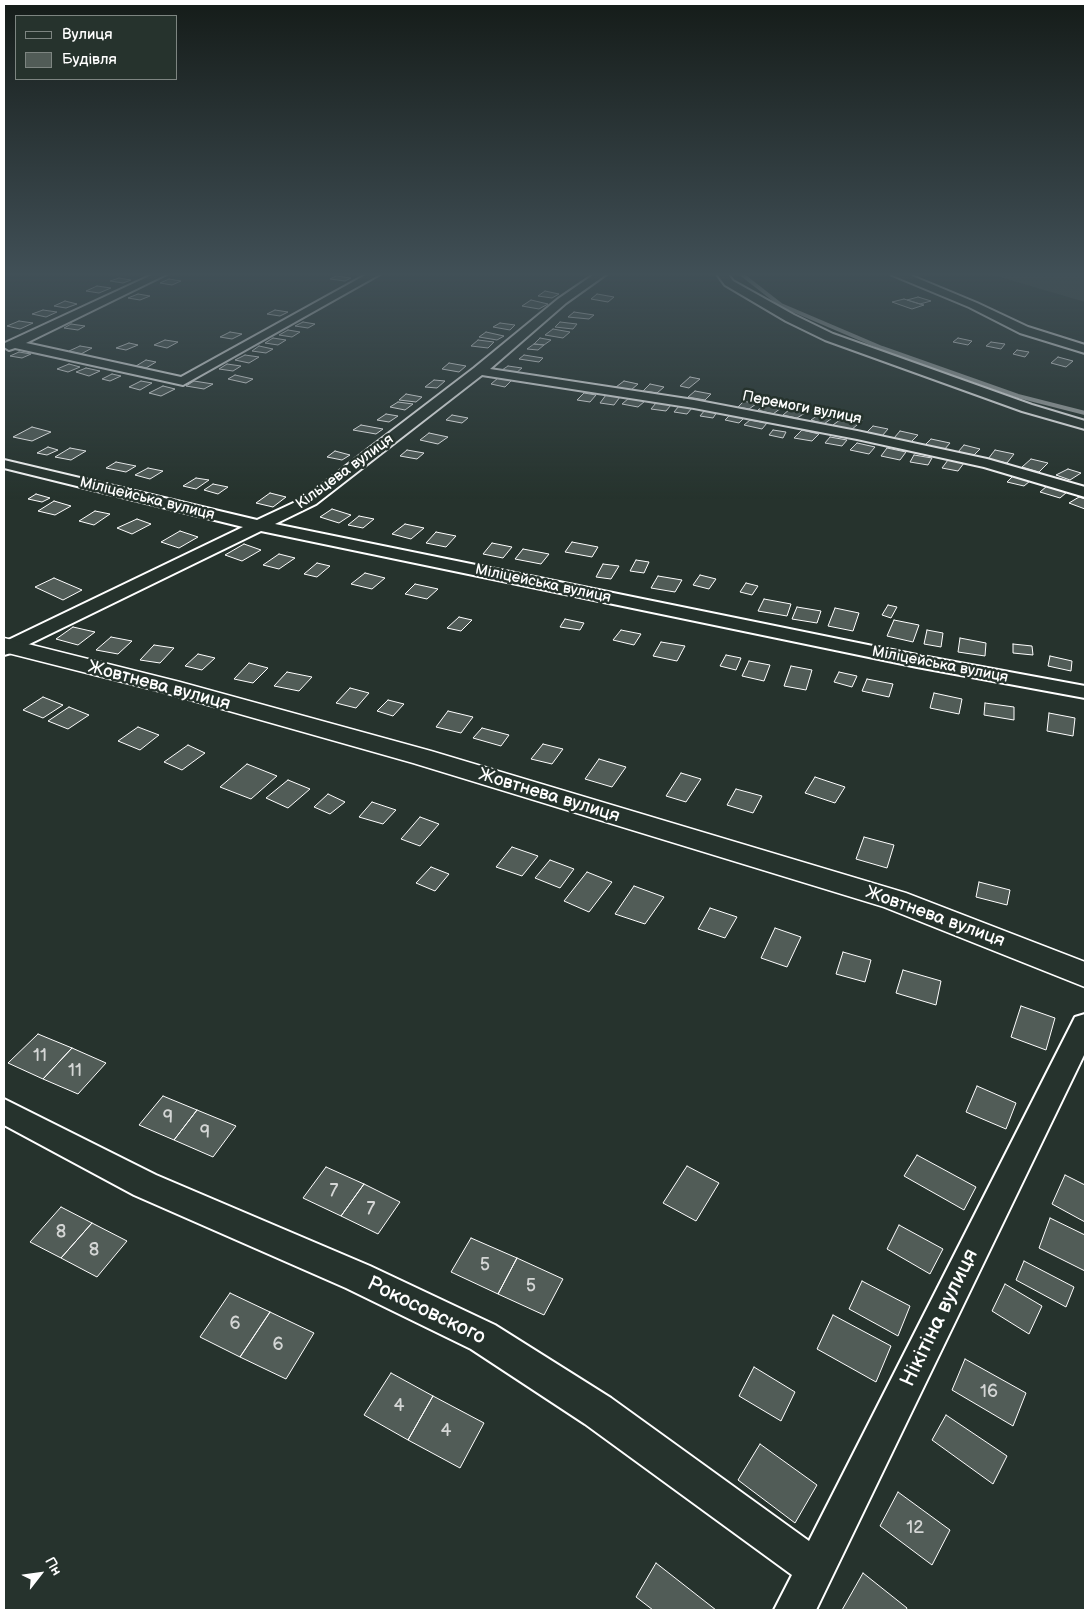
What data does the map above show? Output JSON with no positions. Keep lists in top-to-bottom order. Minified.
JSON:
{"streets":{"main road":["Жовтнева вулиця"],"street":["Перемоги вулиця","Кільцева вулиця","Міліцейська вулиця","Рокосовского","Нікітіна вулиця"]},"crossings":[["Перемоги вулиця","Кільцева вулиця"],["Кільцева вулиця","Міліцейська вулиця"],["Кільцева вулиця","Жовтнева вулиця"],["Рокосовского","Нікітіна вулиця"]],"house_numbers":["11","11","9","9","7","7","8","8","5","5","6","6","16","4","4","12"],"legend":["Вулиця","Будівля"],"north":"top right"}
